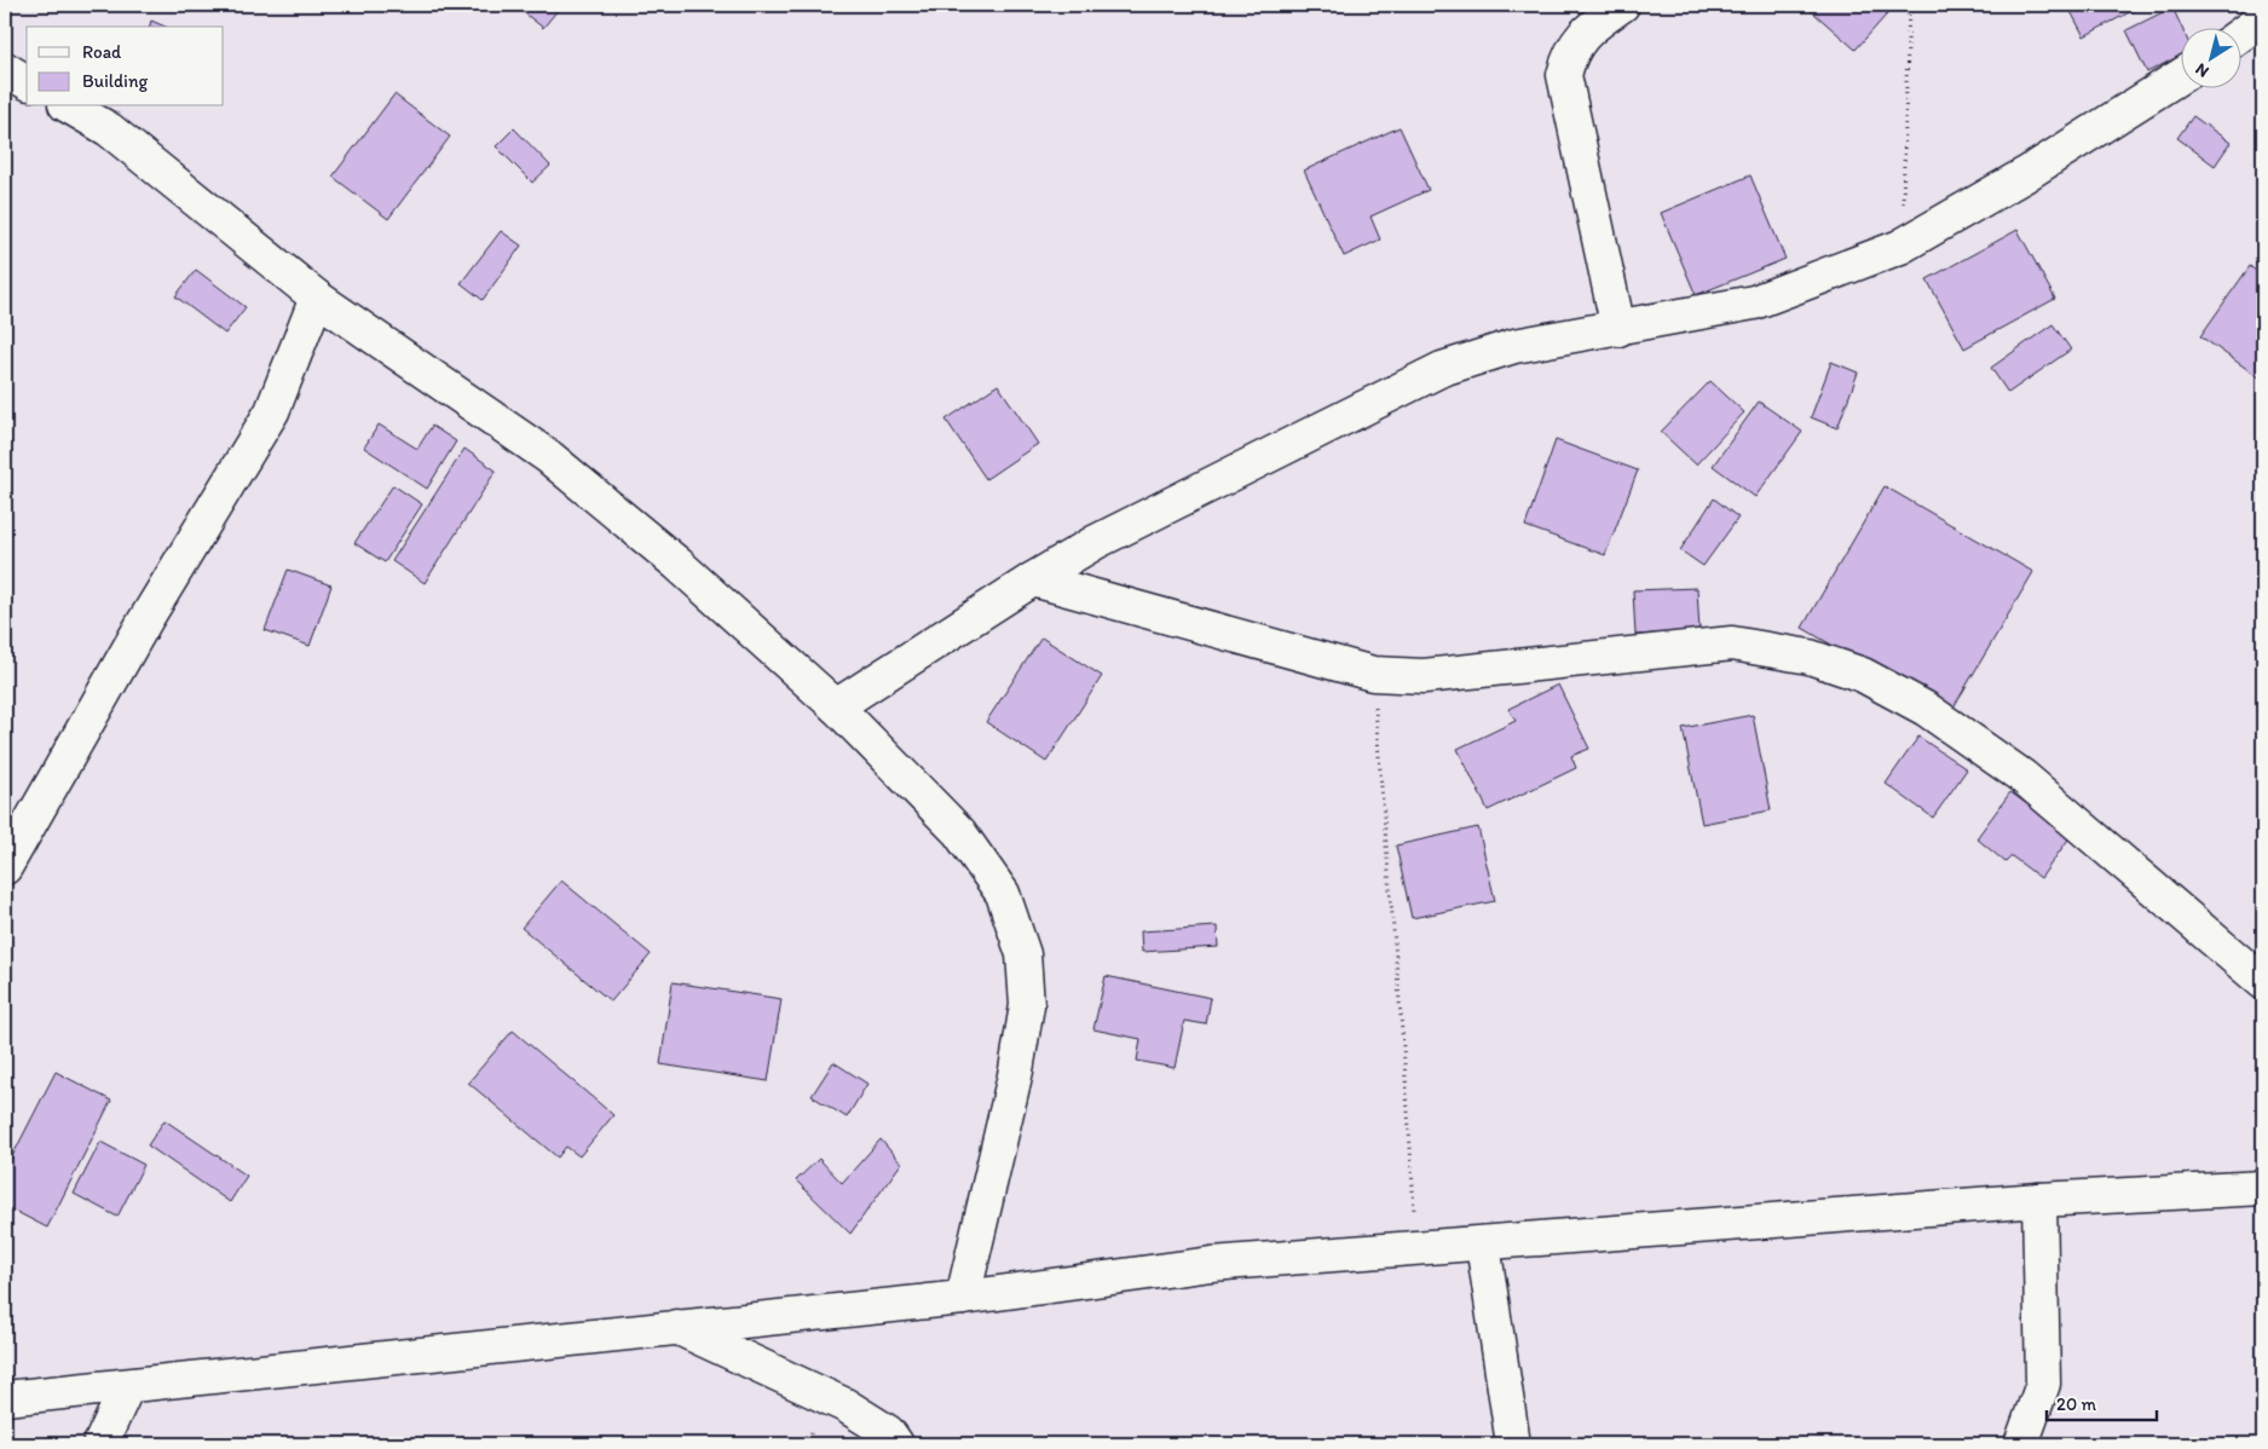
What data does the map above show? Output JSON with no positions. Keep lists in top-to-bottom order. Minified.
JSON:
{"legend":["Road","Building"],"scale_bar":"20 m","north":"bottom left"}
